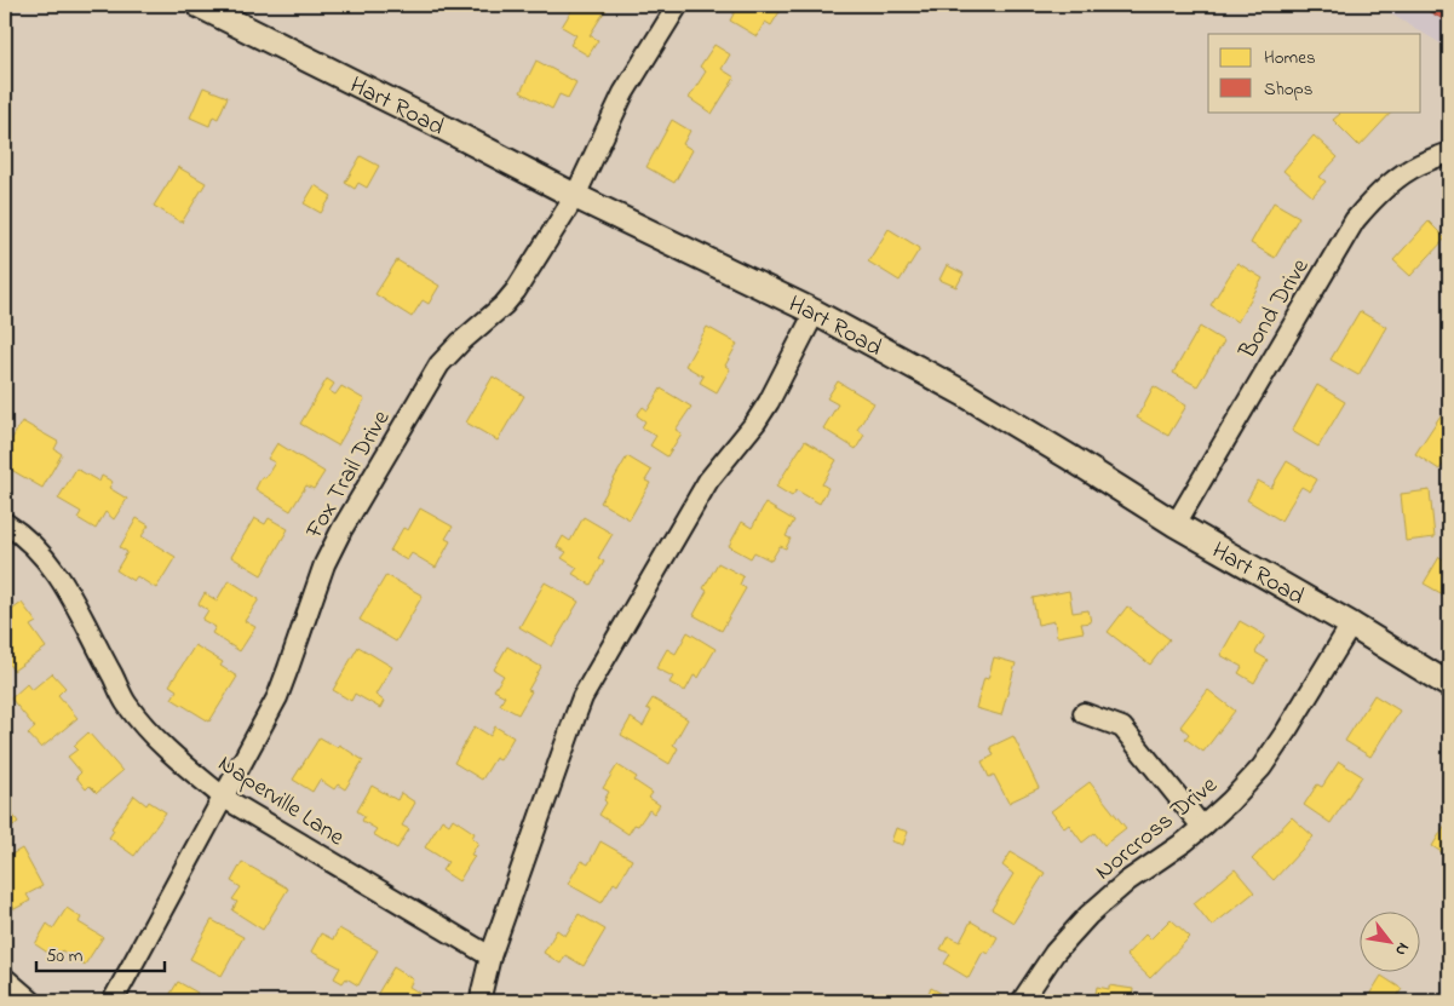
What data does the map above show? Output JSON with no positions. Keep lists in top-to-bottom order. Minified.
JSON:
{"streets":{"street":["Hart Road","Bond Drive","Fox Trail Drive","Naperville Lane","Norcross Drive"]},"crossings":[["Hart Road","Bond Drive"],["Hart Road","Fox Trail Drive"],["Hart Road","Norcross Drive"],["Fox Trail Drive","Naperville Lane"]],"legend":["Homes","Shops"],"scale_bar":"50 m","north":"bottom right"}
